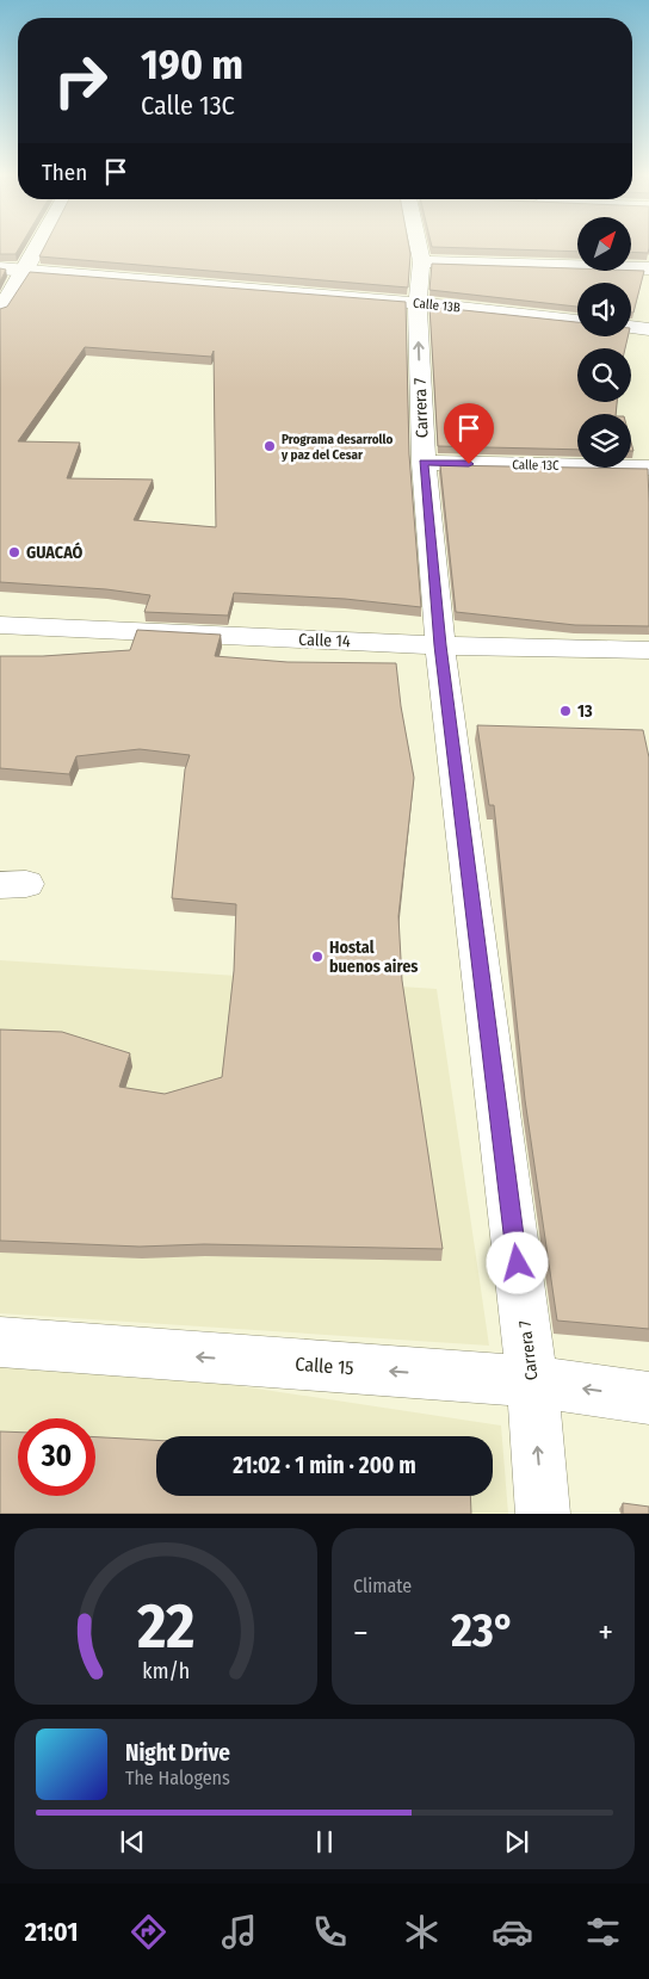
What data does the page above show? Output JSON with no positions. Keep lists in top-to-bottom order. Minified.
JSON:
{"streets":{"street":["Calle 13B","Carrera 7","Calle 13C","Calle 14","Calle 15"]},"crossings":[["Calle 13B","Carrera 7"],["Carrera 7","Calle 13C"],["Carrera 7","Calle 14"],["Carrera 7","Calle 15"]],"one_way":["Calle 15"],"places":["Programa desarrollo y paz del Cesar","GUACAÓ","13","Hostal buenos aires"],"north":"top right","page":{"turn":["190 m","Calle 13C"],"then":"Then","limit":"30","trip":"21:02 · 1 min · 200 m","tile":"Climate","heat":["−","23°","+"],"song":["Night Drive","The Halogens"],"tabs":"21:01","gauge":["22","km/h"]}}
